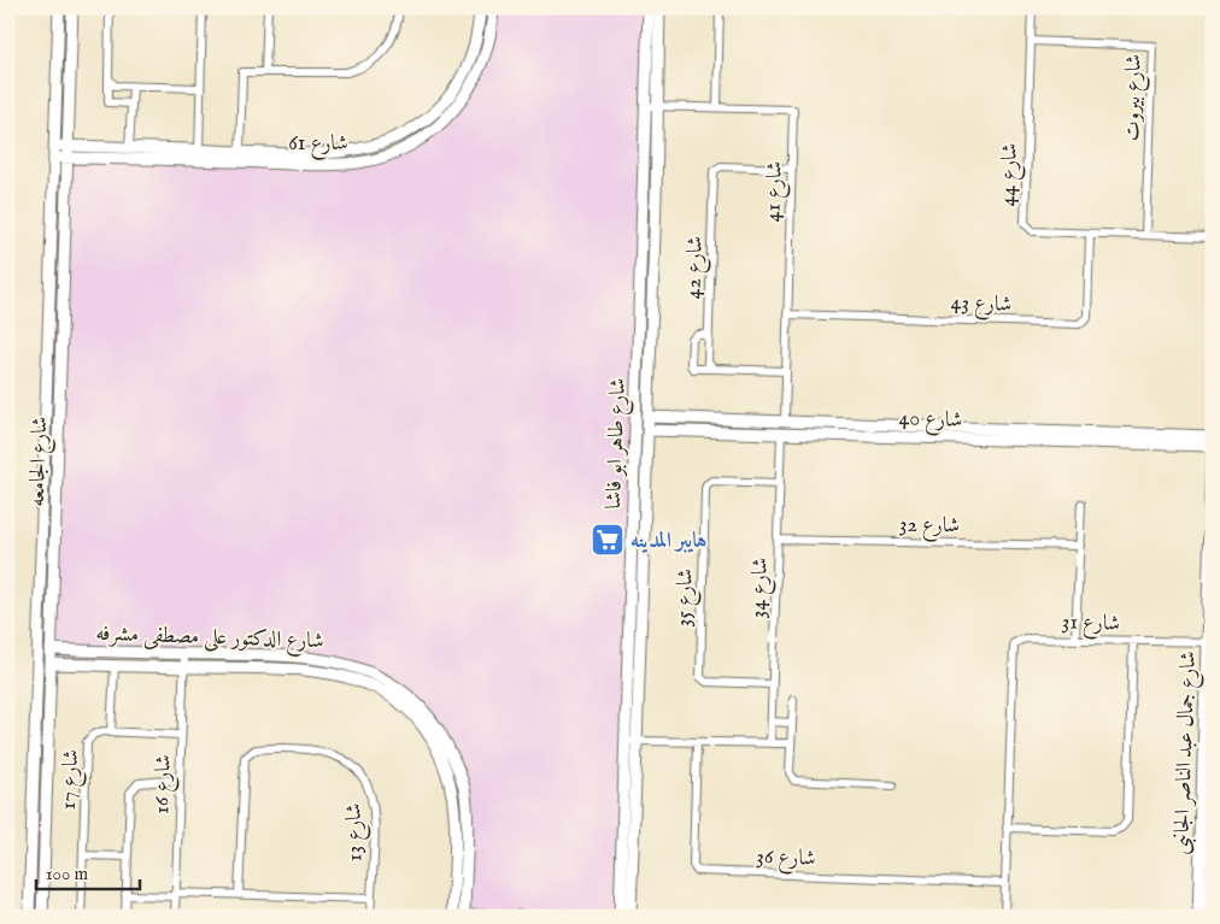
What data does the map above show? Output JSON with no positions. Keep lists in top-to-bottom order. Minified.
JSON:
{"streets":{"street":["شارع بيروت","شارع 61","شارع 44","شارع 41","شارع 42","شارع 43","شارع 40","شارع طاهر ابو فاشا","شارع الجامعه","شارع 32","شارع 34","شارع 35","شارع 31","شارع الدكتور على مصطفى مشرفه","شارع جمال عبد الناصر الجانبى","شارع 17","شارع 16","شارع 13","شارع 36"]},"crossings":[["شارع بيروت","شارع 44"],["شارع 61","شارع الجامعه"],["شارع 44","شارع 43"],["شارع 41","شارع 42"],["شارع 41","شارع 43"],["شارع 41","شارع 40"],["شارع 41","شارع طاهر ابو فاشا"],["شارع 40","شارع طاهر ابو فاشا"],["شارع 40","شارع 34"],["شارع 40","شارع جمال عبد الناصر الجانبى"],["شارع الجامعه","شارع الدكتور على مصطفى مشرفه"],["شارع 32","شارع 34"],["شارع 34","شارع 35"],["شارع 31","شارع جمال عبد الناصر الجانبى"],["شارع الدكتور على مصطفى مشرفه","شارع 16"],["شارع 17","شارع 16"]],"places":{"supermarket":["هايبر المدينه"]},"scale_bar":"100 m"}
